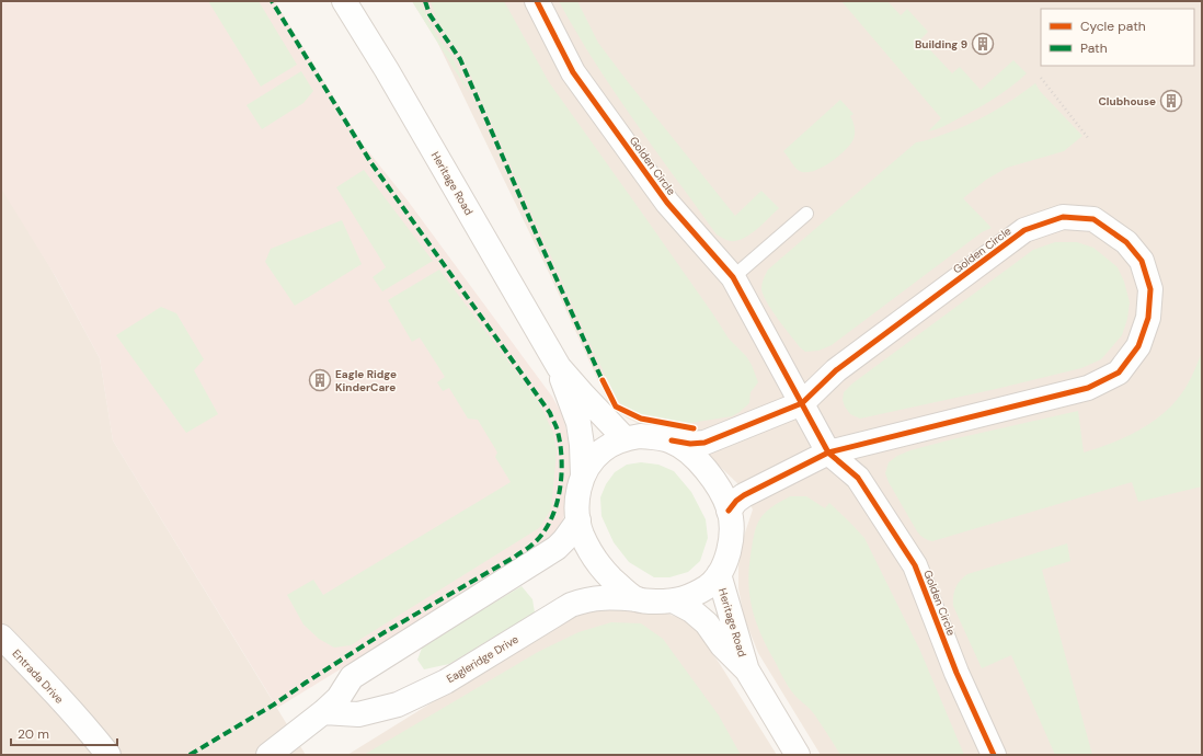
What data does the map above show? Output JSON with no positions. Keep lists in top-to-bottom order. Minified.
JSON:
{"streets":{"street":["Golden Circle","Heritage Road","Eagleridge Drive","Entrada Drive"]},"crossings":[["Golden Circle","Heritage Road"],["Heritage Road","Eagleridge Drive"]],"places":{"building":["Building 9","Clubhouse","Eagle Ridge KinderCare"]},"legend":["Cycle path","Path"],"scale_bar":"20 m"}
